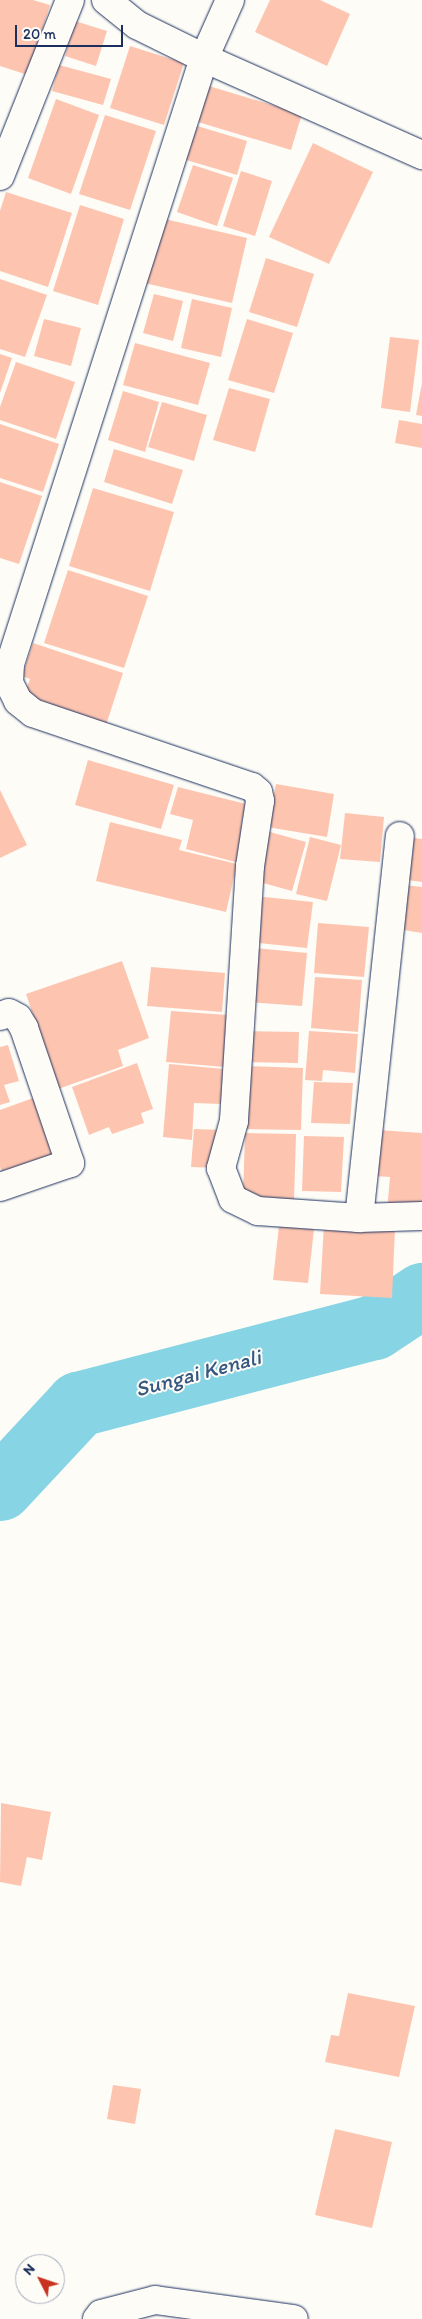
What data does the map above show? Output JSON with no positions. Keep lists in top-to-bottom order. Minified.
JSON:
{"water":["Sungai Kenali"],"scale_bar":"20 m","north":"top left"}
